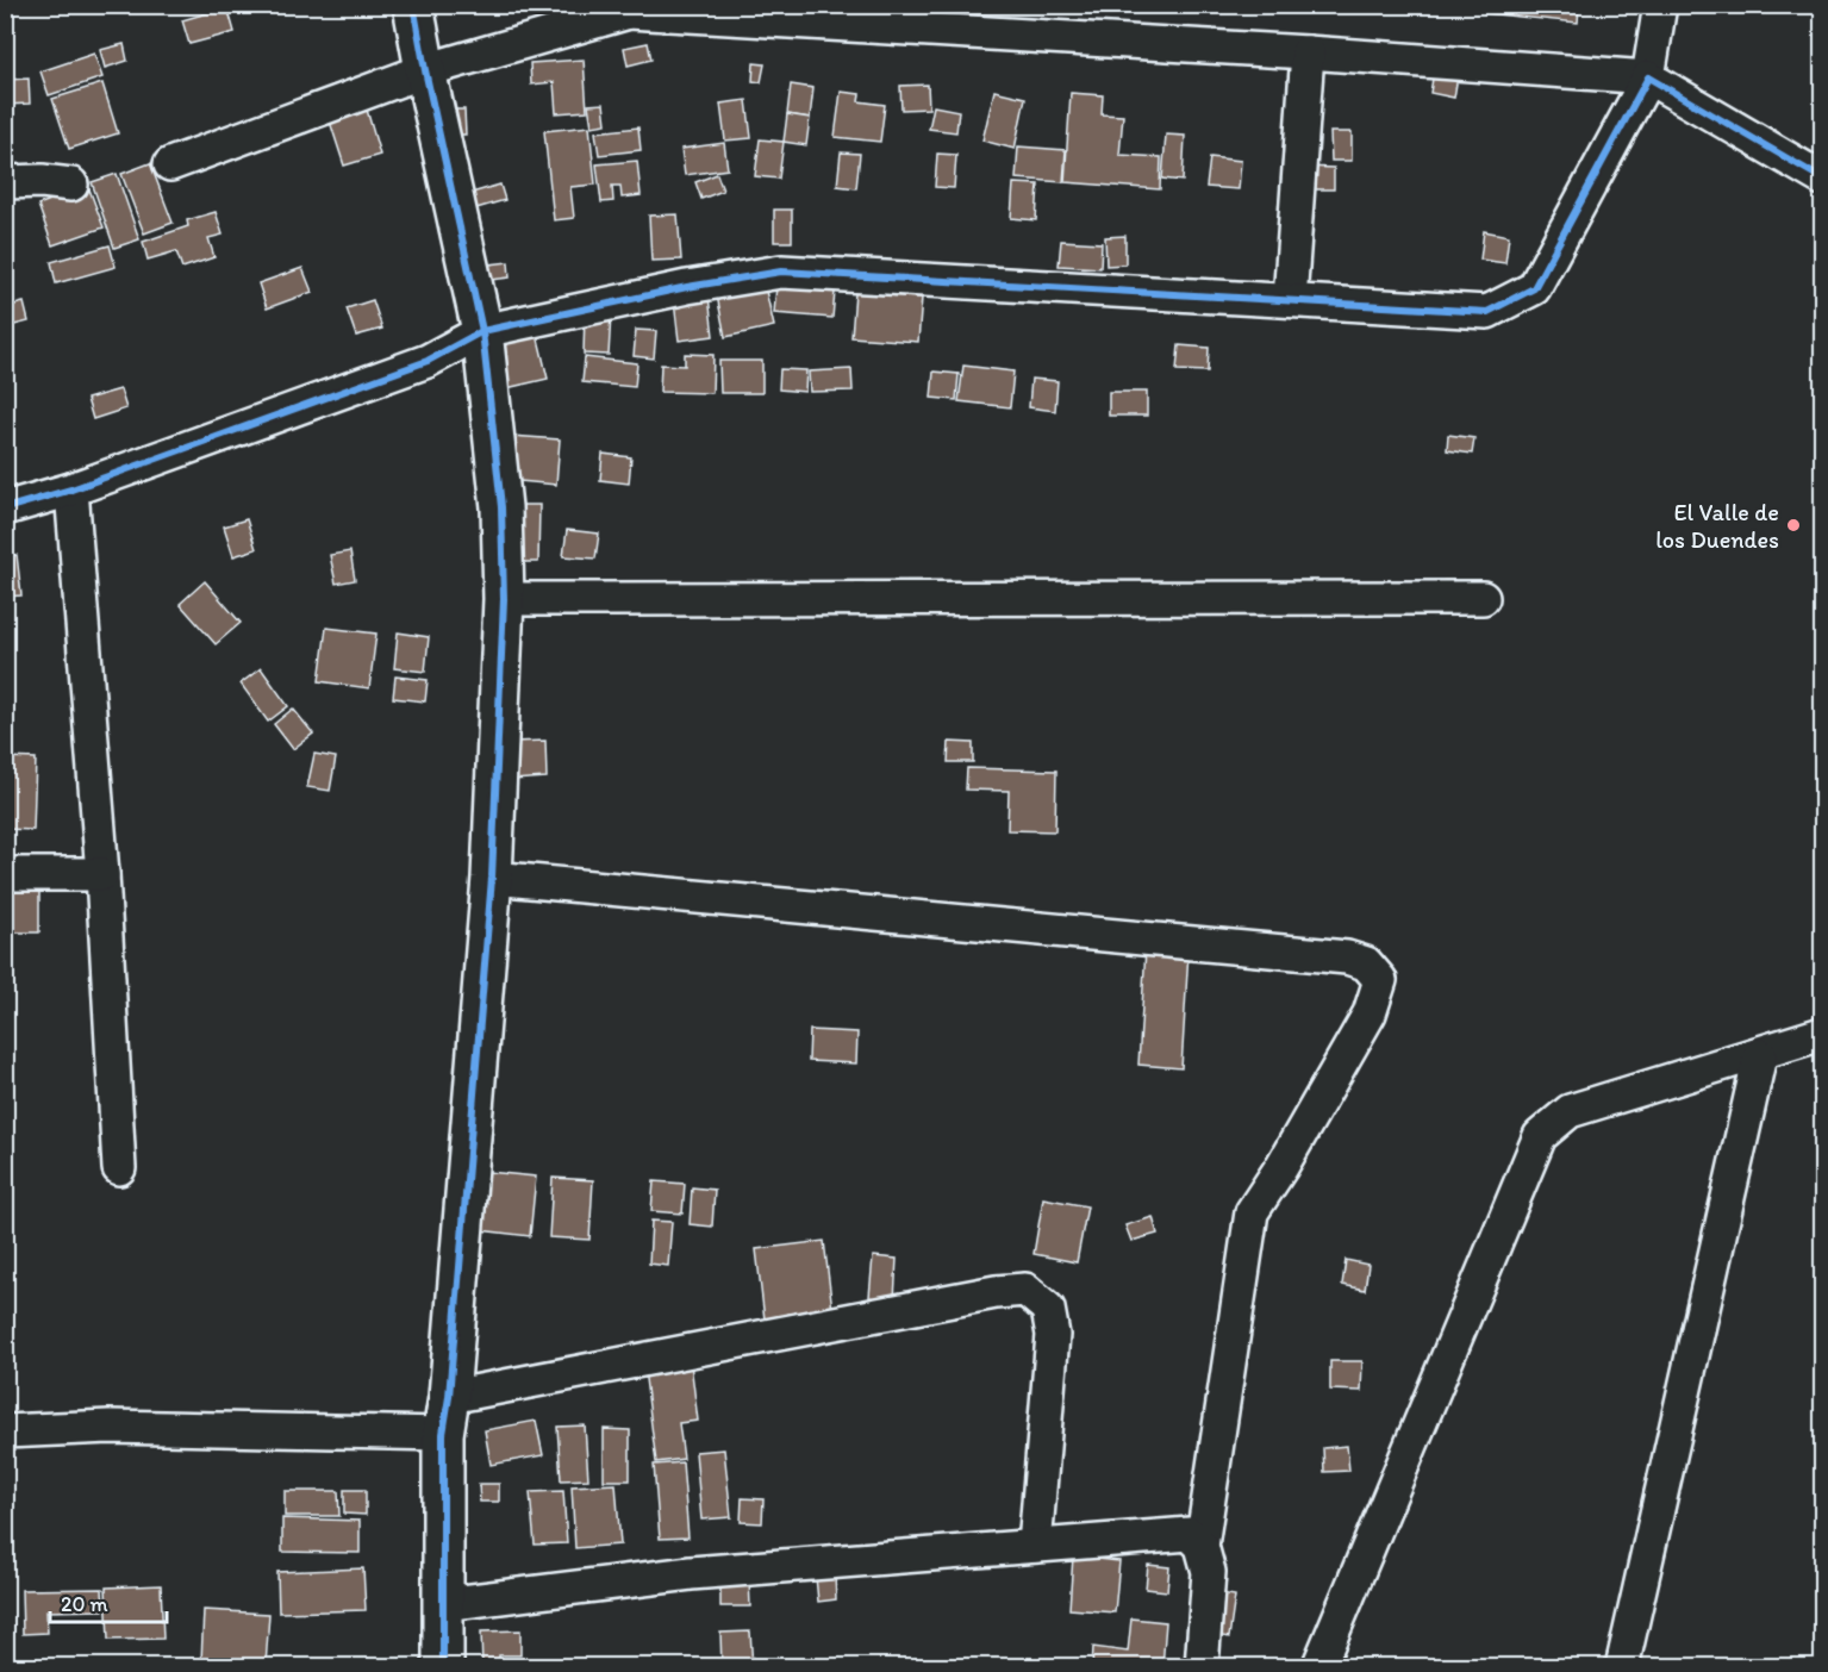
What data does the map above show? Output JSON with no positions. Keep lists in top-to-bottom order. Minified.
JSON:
{"places":["El Valle de los Duendes"],"scale_bar":"20 m"}
